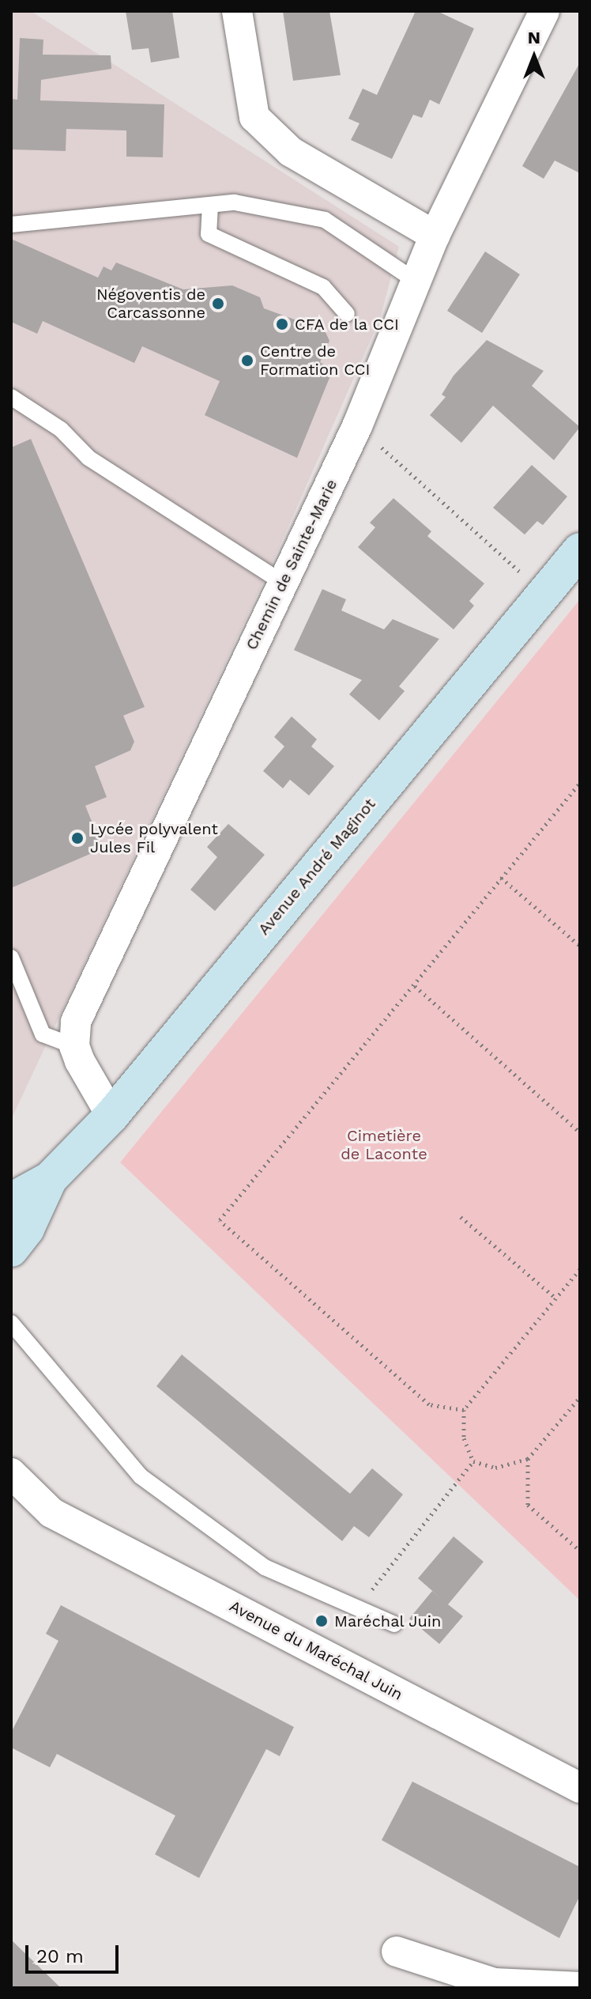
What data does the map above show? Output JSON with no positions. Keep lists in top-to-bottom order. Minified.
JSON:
{"streets":{"street":["Chemin de Sainte-Marie","Avenue André Maginot","Avenue du Maréchal Juin"]},"parks":["Cimetière de Laconte"],"places":["Négoventis de Carcassonne","CFA de la CCI","Centre de Formation CCI","Lycée polyvalent Jules Fil","Maréchal Juin"],"scale_bar":"20 m","north":"top"}
